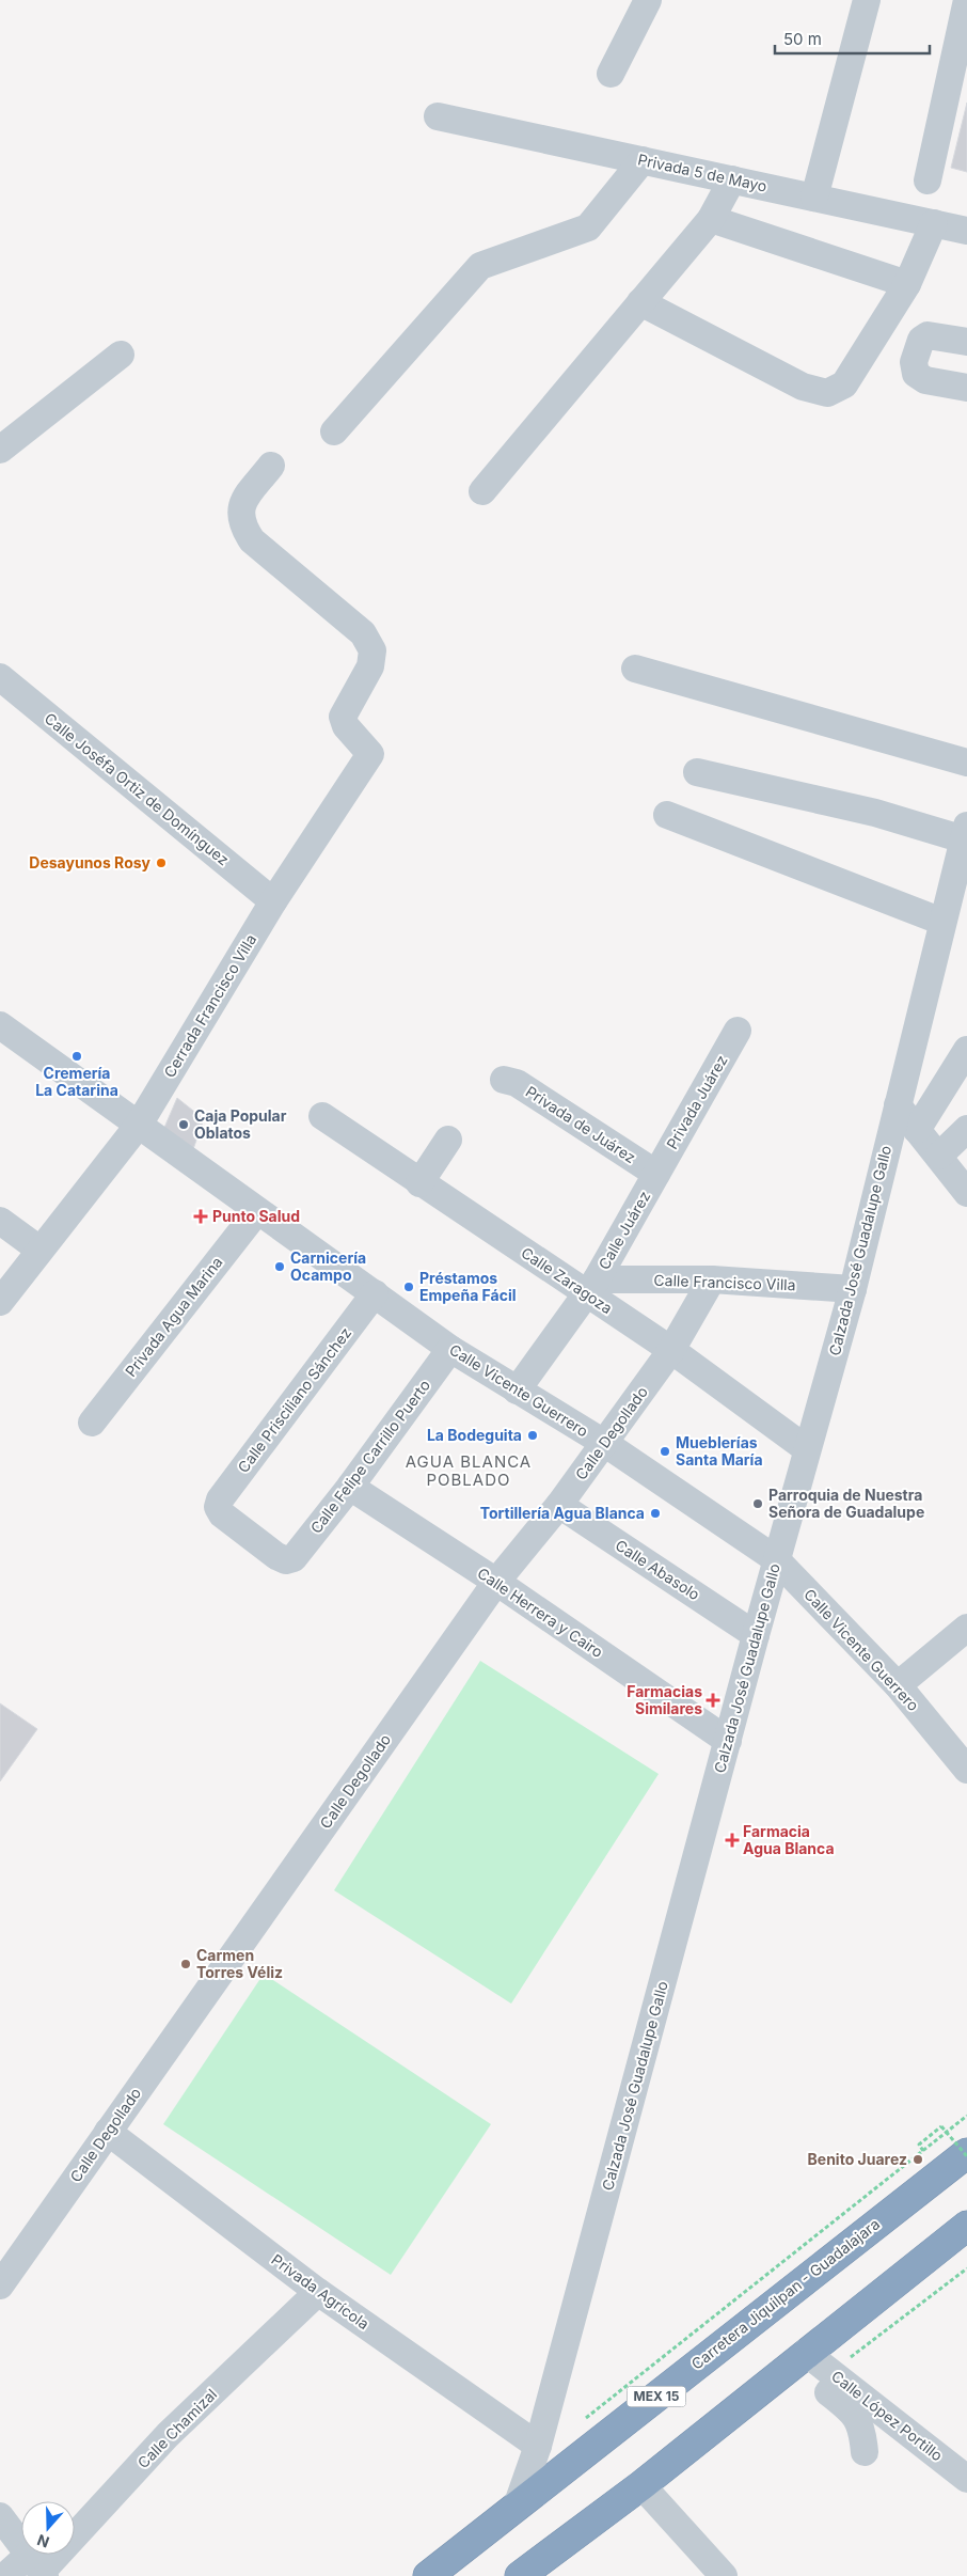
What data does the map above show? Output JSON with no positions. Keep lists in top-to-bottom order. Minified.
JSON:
{"streets":{"highway":["Carretera Jiquilpan - Guadalajara","MEX 15"],"street":["Privada 5 de Mayo","Calle Joséfa Ortiz de Domínguez","Cerrada Francisco Villa","Privada Juárez","Privada de Juárez","Calle Juárez","Calzada José Guadalupe Gallo","Calle Zaragoza","Calle Francisco Villa","Privada Agua Marina","Calle Vicente Guerrero","Calle Prisciliano Sánchez","Calle Degollado","Calle Felipe Carrillo Puerto","Calle Abasolo","Calle Herrera y Cairo","Privada Agrícola","Calle López Portillo","Calle Chamizal"]},"crossings":[["Calle Joséfa Ortiz de Domínguez","Cerrada Francisco Villa"],["Cerrada Francisco Villa","Calle Vicente Guerrero"],["Privada Juárez","Privada de Juárez"],["Privada Juárez","Calle Juárez"],["Privada de Juárez","Calle Juárez"],["Calle Juárez","Calle Zaragoza"],["Calle Juárez","Calle Francisco Villa"],["Calle Juárez","Calle Vicente Guerrero"],["Calzada José Guadalupe Gallo","Calle Zaragoza"],["Calzada José Guadalupe Gallo","Calle Francisco Villa"],["Calzada José Guadalupe Gallo","Calle Vicente Guerrero"],["Calzada José Guadalupe Gallo","Calle Abasolo"],["Calzada José Guadalupe Gallo","Calle Herrera y Cairo"],["Calzada José Guadalupe Gallo","Privada Agrícola"],["Calzada José Guadalupe Gallo","Carretera Jiquilpan - Guadalajara"],["Calle Zaragoza","Calle Francisco Villa"],["Calle Zaragoza","Calle Degollado"],["Calle Francisco Villa","Calle Degollado"],["Privada Agua Marina","Calle Vicente Guerrero"],["Calle Vicente Guerrero","Calle Prisciliano Sánchez"],["Calle Vicente Guerrero","Calle Degollado"],["Calle Vicente Guerrero","Calle Felipe Carrillo Puerto"],["Calle Prisciliano Sánchez","Calle Felipe Carrillo Puerto"],["Calle Degollado","Calle Abasolo"],["Calle Degollado","Calle Herrera y Cairo"],["Calle Degollado","Privada Agrícola"],["Calle Felipe Carrillo Puerto","Calle Herrera y Cairo"],["Privada Agrícola","Calle Chamizal"]],"districts":["AGUA BLANCA POBLADO"],"places":{"other":["Desayunos Rosy","Cremería La Catarina","Caja Popular Oblatos","Carnicería Ocampo","Préstamos Empeña Fácil","La Bodeguita","Mueblerías Santa María","Parroquia de Nuestra Señora de Guadalupe","Tortillería Agua Blanca","Carmen Torres Véliz","Benito Juarez"],"health":["Punto Salud","Farmacias Similares","Farmacia Agua Blanca"]},"scale_bar":"50 m","north":"bottom"}
